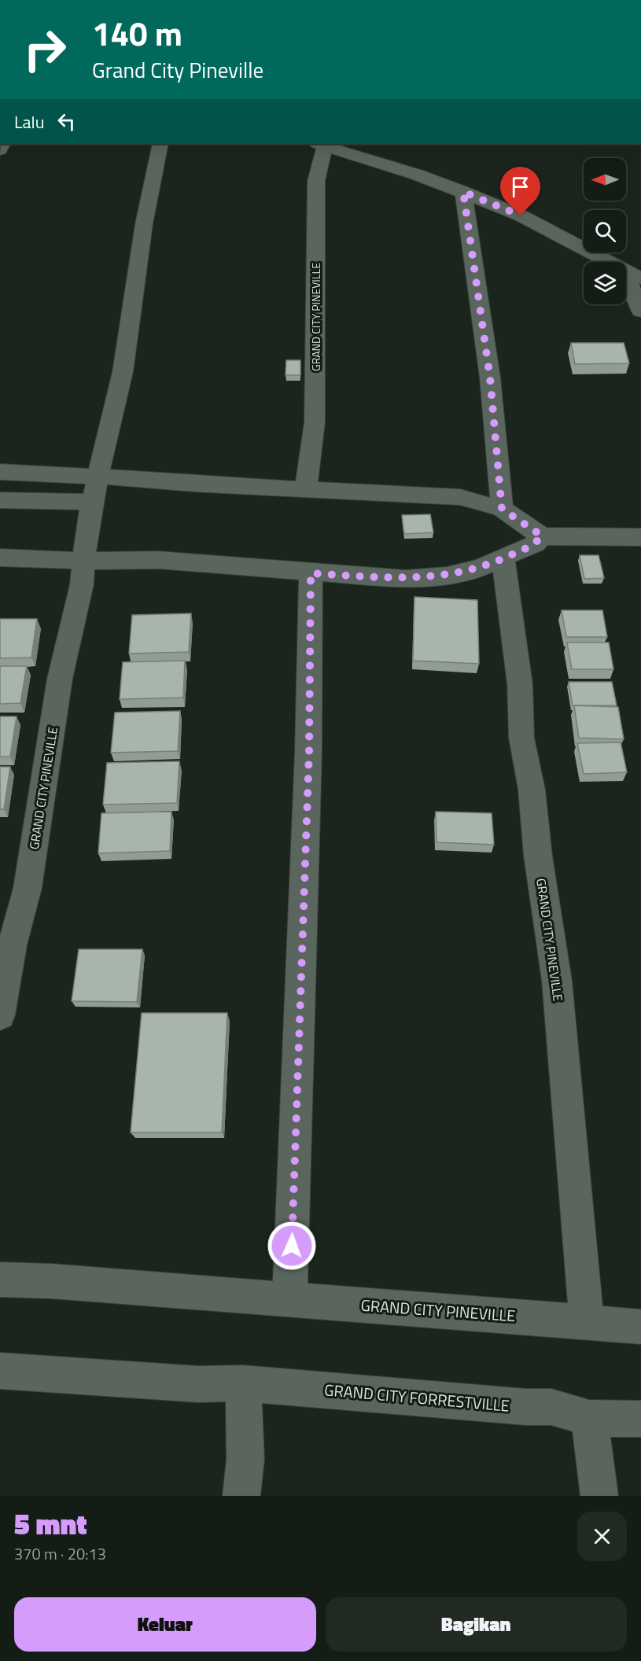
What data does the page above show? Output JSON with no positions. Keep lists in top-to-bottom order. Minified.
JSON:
{"streets":{"street":["GRAND CITY PINEVILLE","GRAND CITY FORRESTVILLE"]},"north":"left","page":{"turn":["140 m","Grand City Pineville"],"then":"Lalu","heading":["5 mnt","370 m · 20:13"],"buttons":["Keluar","Bagikan"]}}
